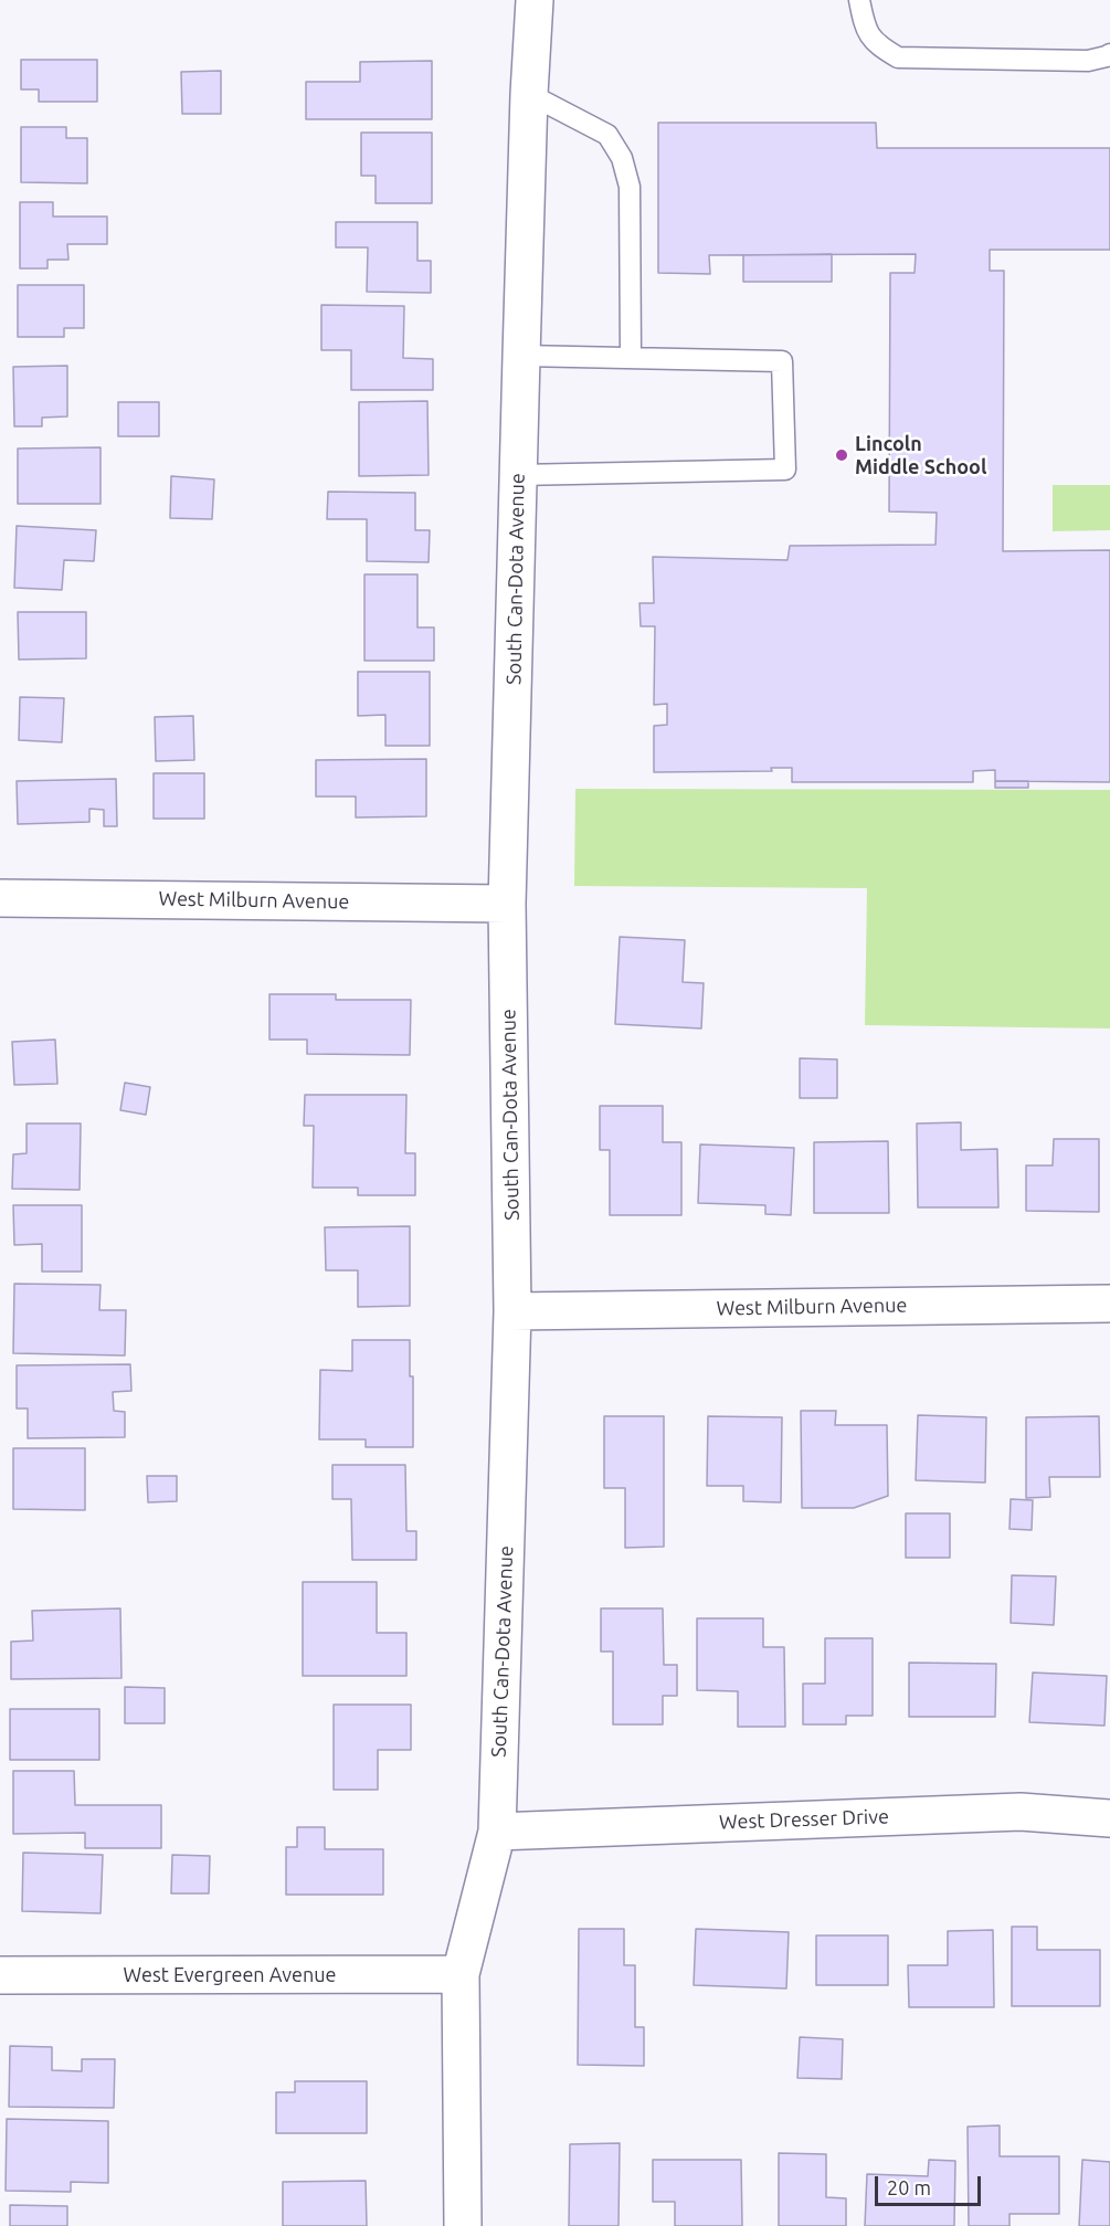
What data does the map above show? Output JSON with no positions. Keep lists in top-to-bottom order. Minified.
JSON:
{"streets":{"street":["South Can-Dota Avenue","West Milburn Avenue","West Dresser Drive","West Evergreen Avenue"]},"crossings":[["South Can-Dota Avenue","West Milburn Avenue"],["South Can-Dota Avenue","West Dresser Drive"],["South Can-Dota Avenue","West Evergreen Avenue"]],"places":["Lincoln Middle School"],"scale_bar":"20 m"}
